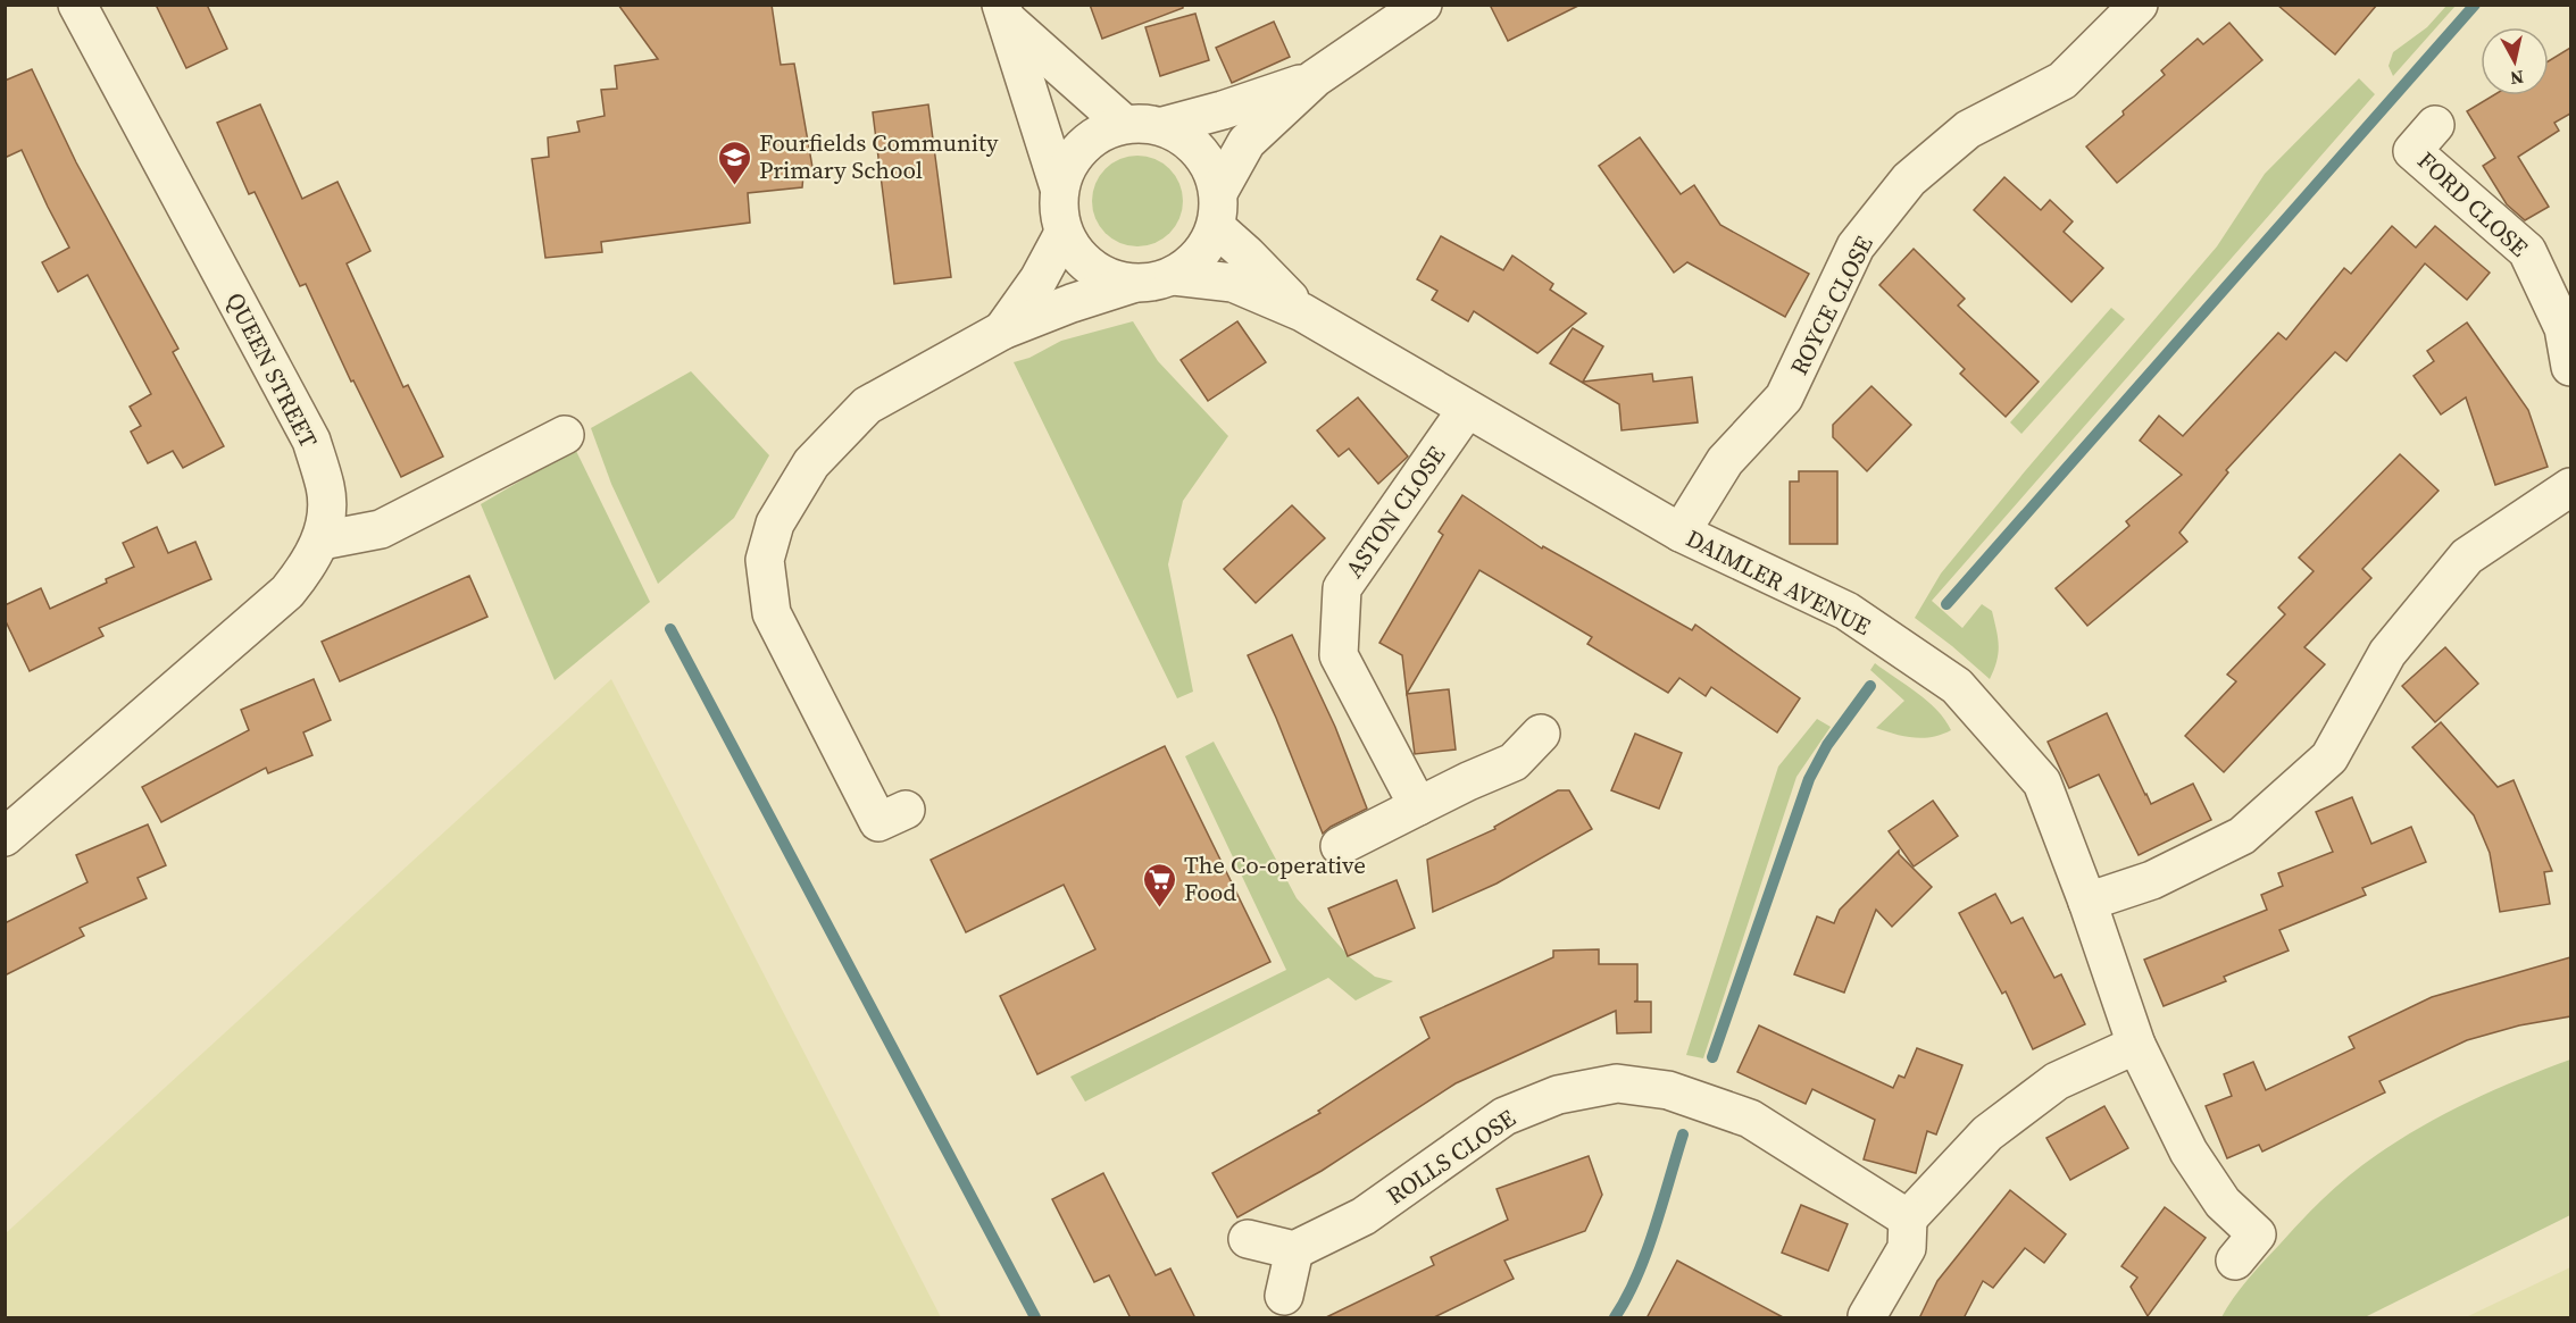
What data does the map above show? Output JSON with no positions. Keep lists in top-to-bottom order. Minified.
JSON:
{"streets":{"street":["FORD CLOSE","ROYCE CLOSE","QUEEN STREET","ASTON CLOSE","DAIMLER AVENUE","ROLLS CLOSE"]},"crossings":[["ROYCE CLOSE","DAIMLER AVENUE"],["ASTON CLOSE","DAIMLER AVENUE"]],"places":{"school or university":["Fourfields Community Primary School"],"supermarket":["The Co-operative Food"]},"north":"bottom"}
